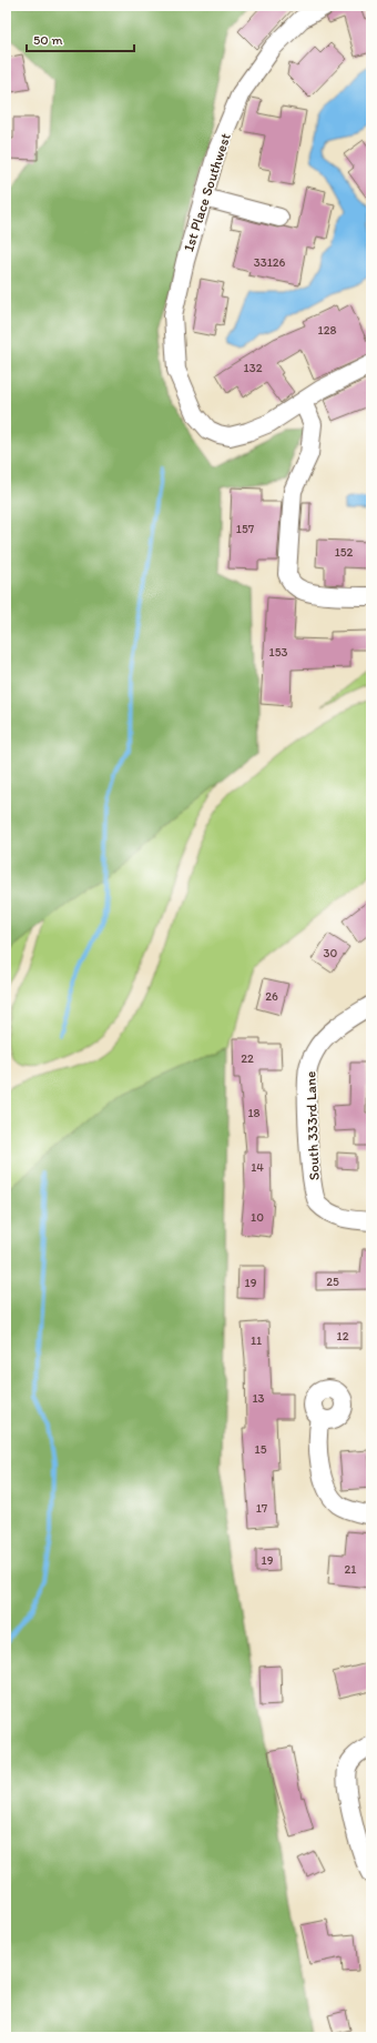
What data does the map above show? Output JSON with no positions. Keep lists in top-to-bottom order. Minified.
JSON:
{"streets":{"street":["1st Place Southwest","South 333rd Lane"]},"house_numbers":["33126","128","132","157","152","153","30","26","22","18","14","10","25","19","12","11","13","15","17","19","21"],"scale_bar":"50 m"}
